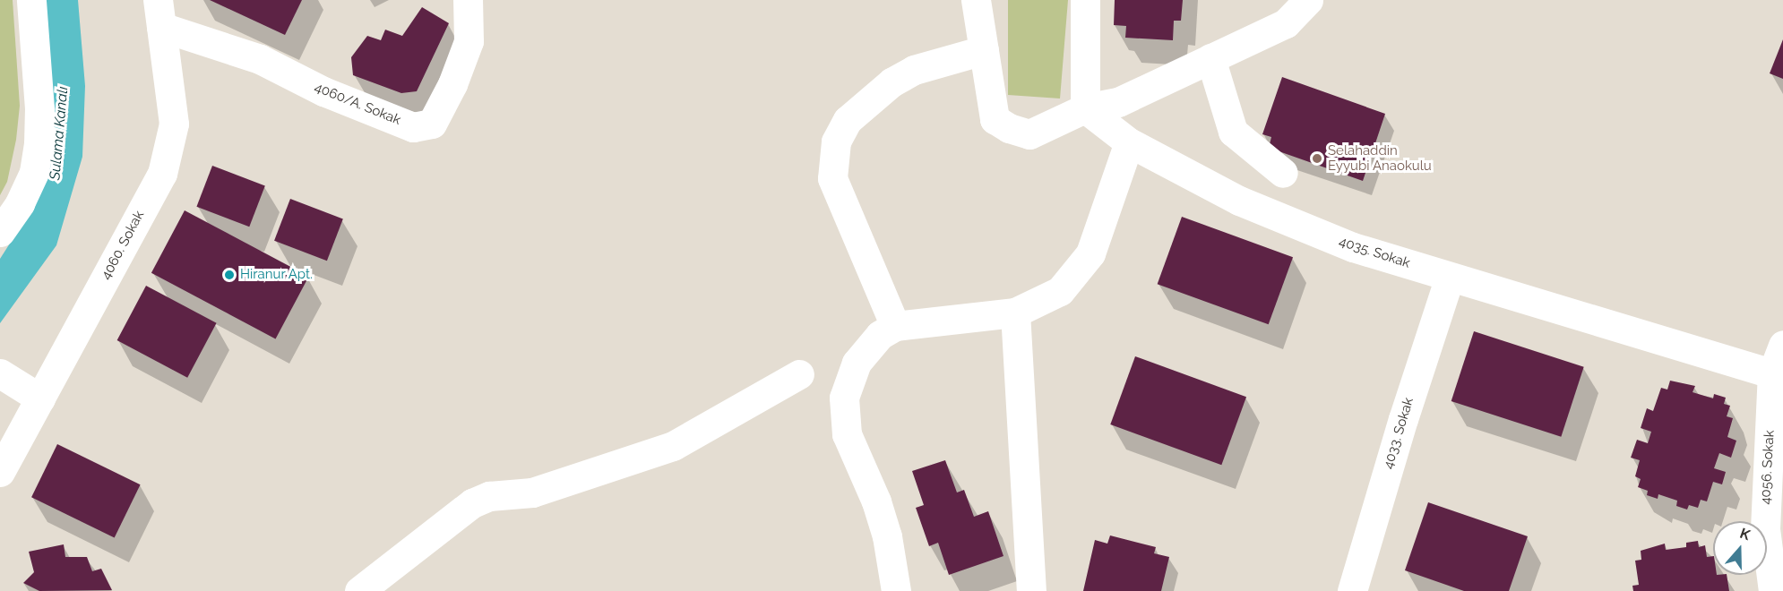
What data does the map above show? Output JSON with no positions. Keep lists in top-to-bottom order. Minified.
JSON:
{"streets":{"street":["4060/A. Sokak","4060. Sokak","4035. Sokak","4033. Sokak","4056. Sokak"]},"crossings":[["4060/A. Sokak","4060. Sokak"],["4035. Sokak","4033. Sokak"],["4035. Sokak","4056. Sokak"]],"water":["Sulama Kanalı"],"places":["Selahaddin Eyyubi Anaokulu","Hiranur Apt."],"north":"top"}
